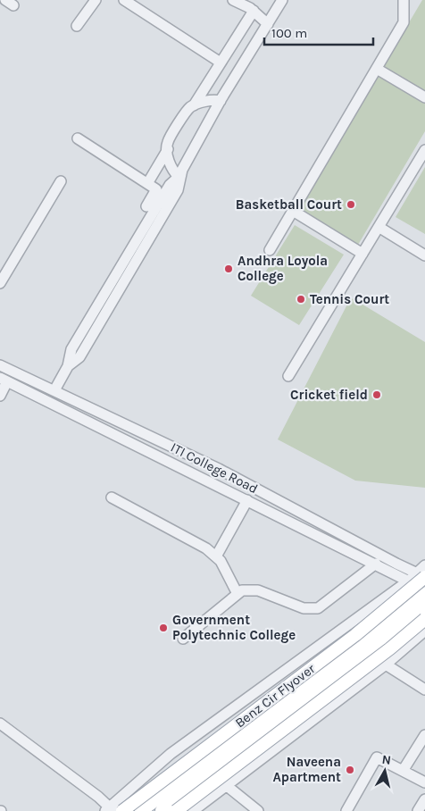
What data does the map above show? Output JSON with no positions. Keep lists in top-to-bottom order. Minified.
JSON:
{"streets":{"main road":["Benz Cir Flyover"],"street":["ITI College Road"]},"crossings":[["ITI College Road","Benz Cir Flyover"]],"places":["Basketball Court","Andhra Loyola College","Tennis Court","Cricket field","Government Polytechnic College","Naveena Apartment"],"scale_bar":"100 m","north":"top"}
